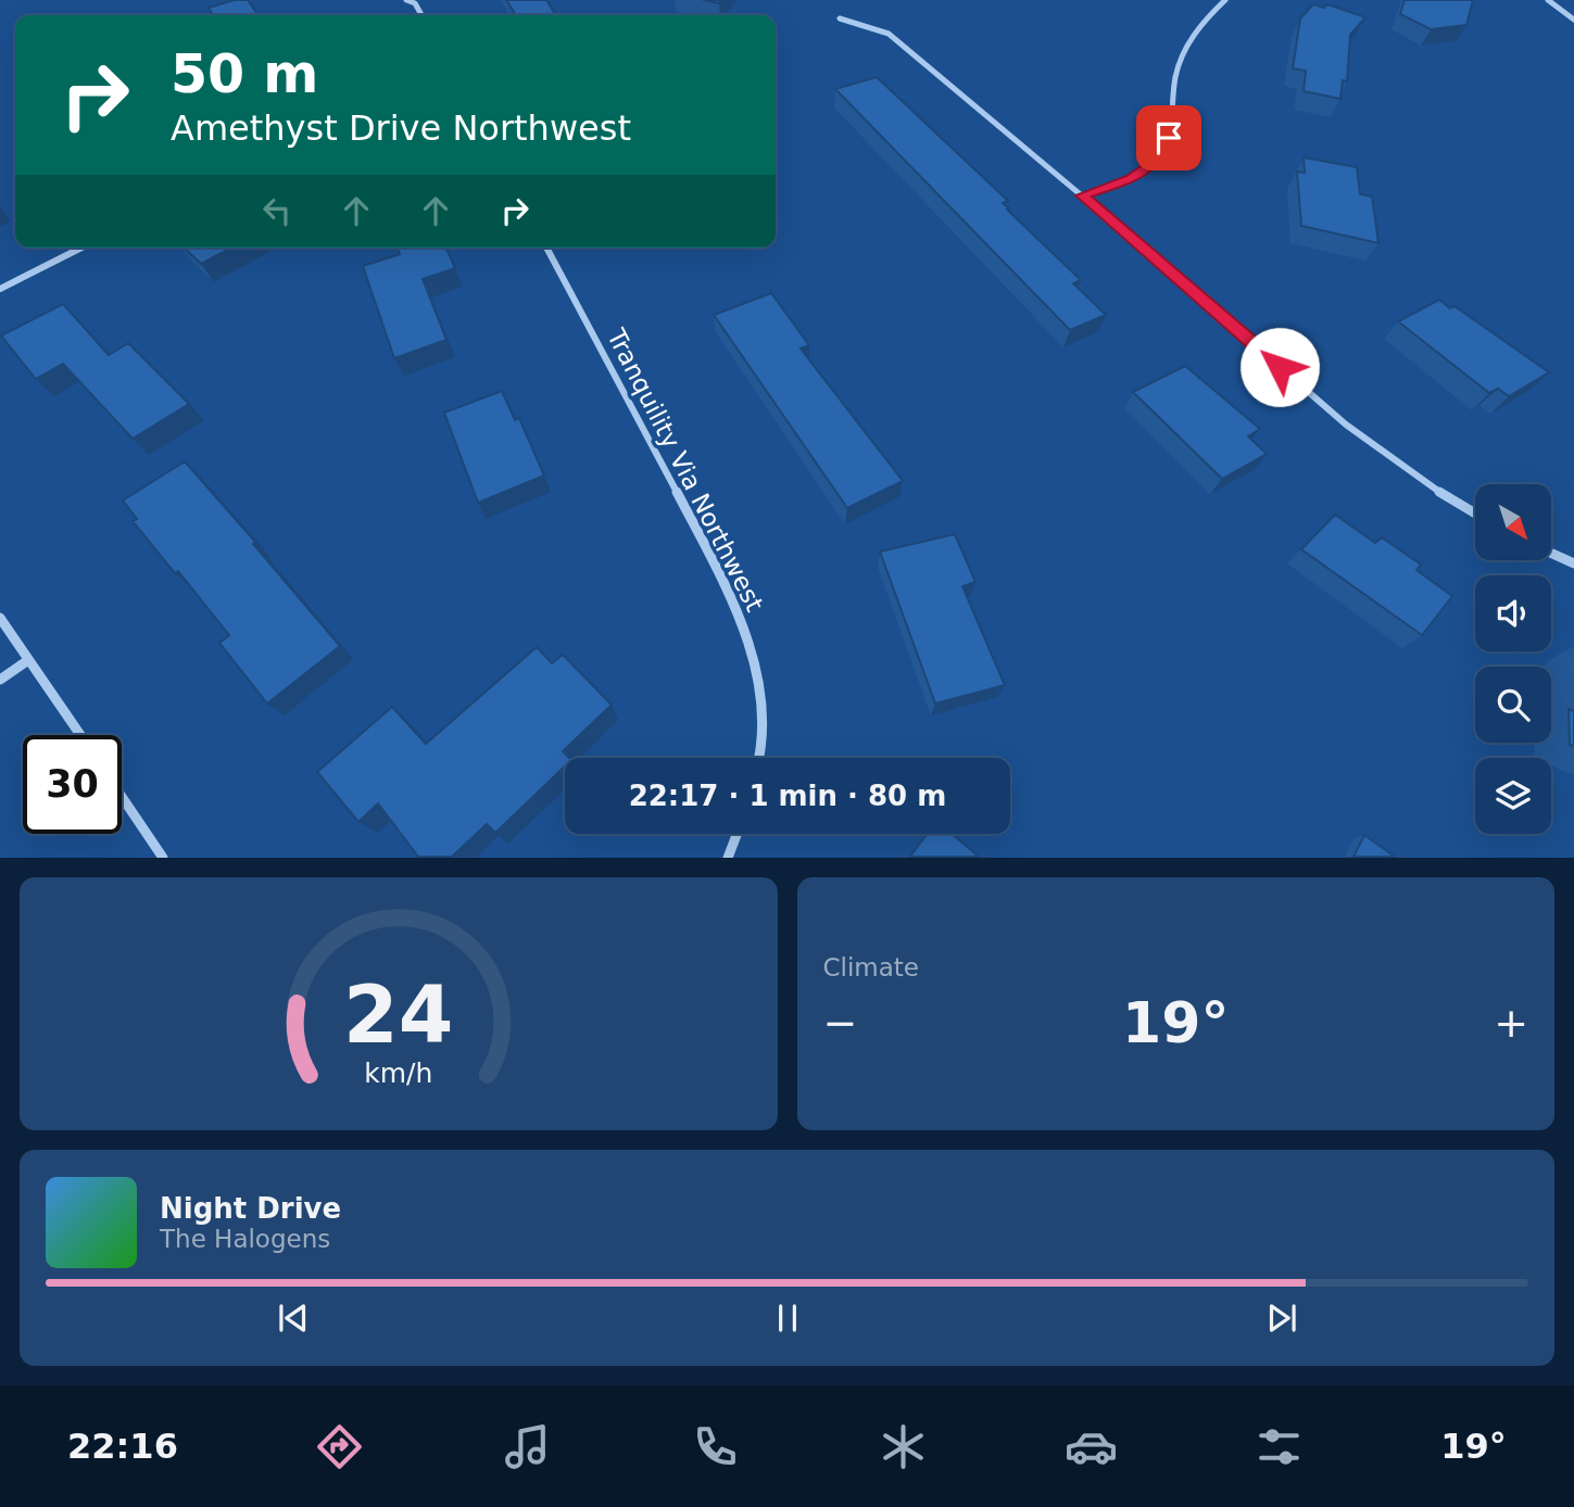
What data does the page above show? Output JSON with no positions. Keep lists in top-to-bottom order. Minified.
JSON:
{"streets":{"street":["Tranquility Via Northwest"]},"north":"bottom right","page":{"turn":["50 m","Amethyst Drive Northwest"],"limit":"30","trip":"22:17 · 1 min · 80 m","tile":"Climate","heat":["−","19°","+"],"song":["Night Drive","The Halogens"],"tabs":["22:16","19°"],"gauge":["24","km/h"]}}
